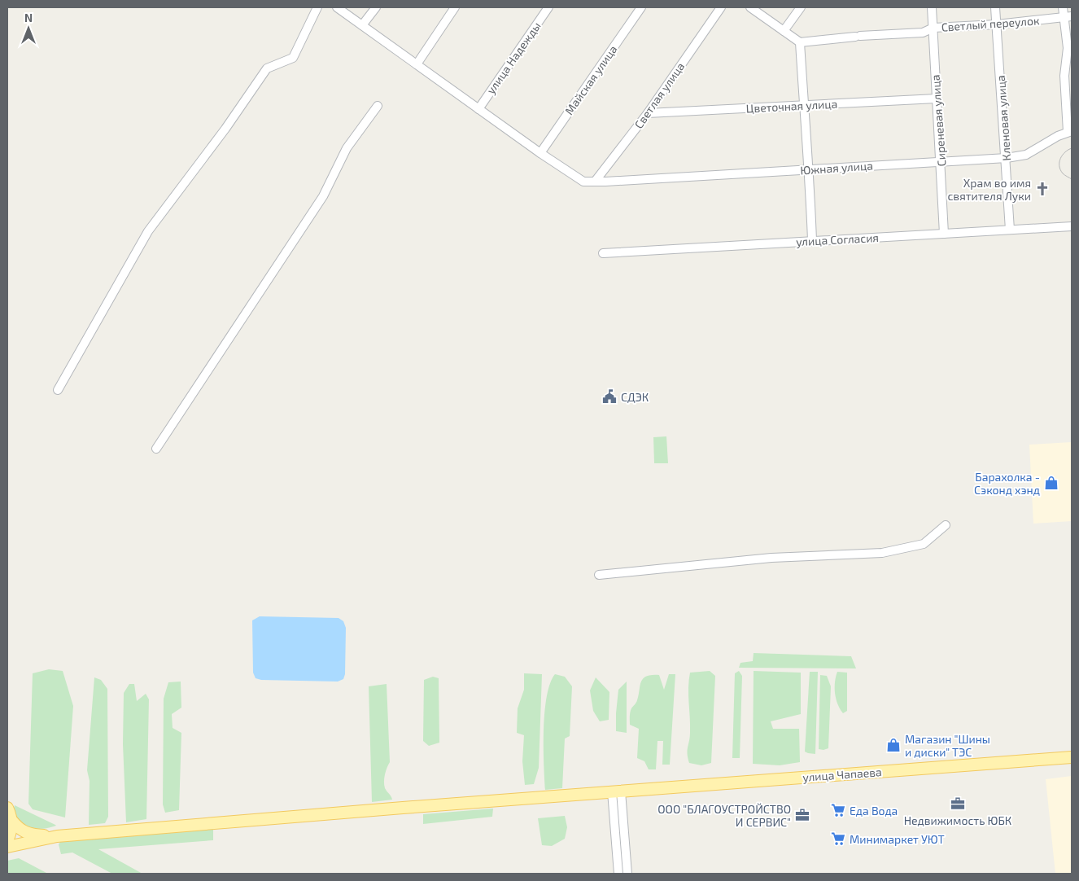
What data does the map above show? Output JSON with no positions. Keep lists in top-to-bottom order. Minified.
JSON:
{"streets":{"main road":["улица Чапаева"],"street":["Светлый переулок","улица Надежды","Майская улица","Светлая улица","Цветочная улица","Кленовая улица","Сиреневая улица","Южная улица","улица Согласия"]},"crossings":[["Светлый переулок","Кленовая улица"],["Светлый переулок","Сиреневая улица"],["улица Надежды","Южная улица"],["Майская улица","Южная улица"],["Светлая улица","Цветочная улица"],["Светлая улица","Южная улица"],["Цветочная улица","Сиреневая улица"],["Кленовая улица","Южная улица"],["Кленовая улица","улица Согласия"],["Сиреневая улица","Южная улица"],["Сиреневая улица","улица Согласия"]],"places":{"church":["Храм во имя святителя Луки"],"public building":["СДЭК"],"shop":["Барахолка - Сэконд хэнд","Магазин \"Шины и диски\" ТЭС"],"office":["Недвижимость ЮБК","ООО \"БЛАГОУСТРОЙСТВО И СЕРВИС\""],"supermarket":["Еда Вода","Минимаркет УЮТ"]},"north":"top"}
